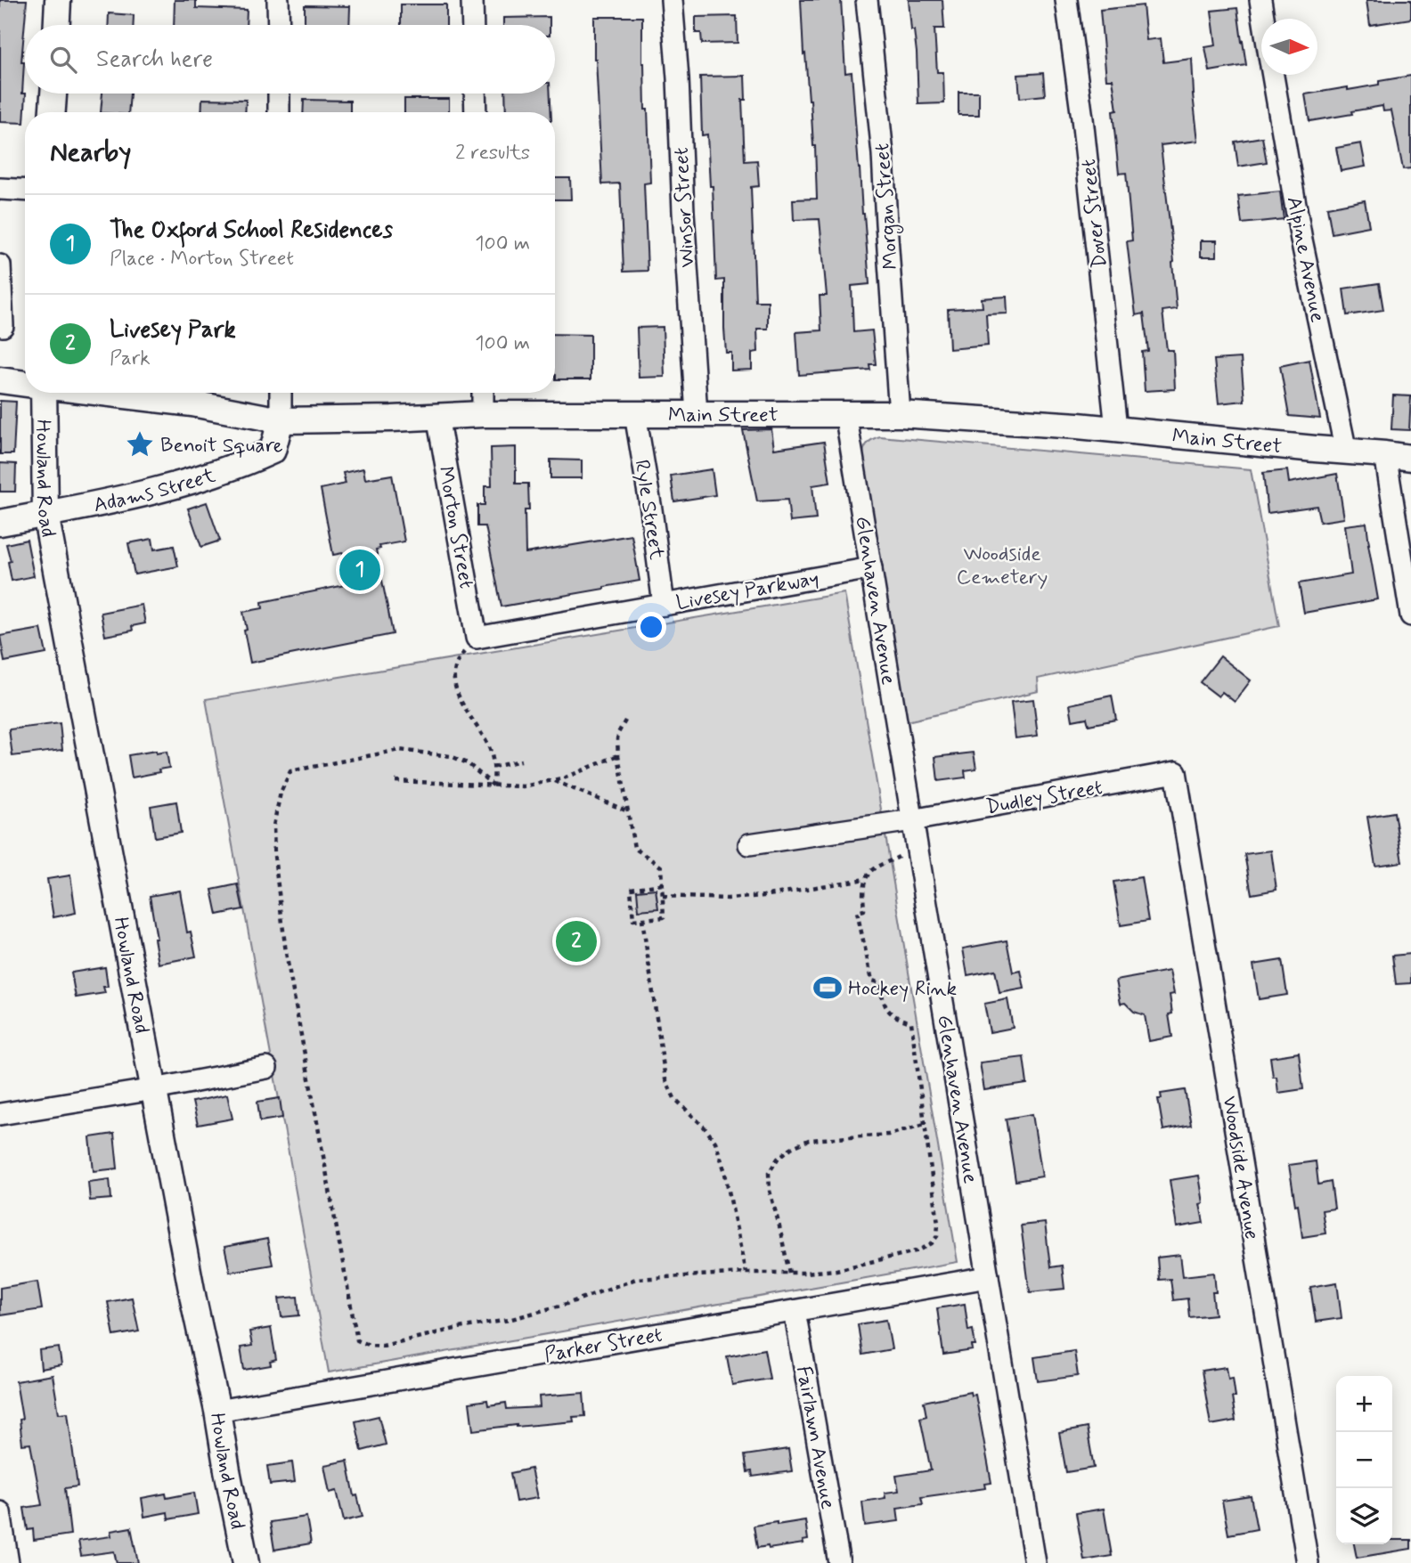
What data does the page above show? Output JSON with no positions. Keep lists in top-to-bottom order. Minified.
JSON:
{"streets":{"main road":["Main Street","Howland Road","Adams Street"],"street":["Morgan Street","Winsor Street","Dover Street","Alpine Avenue","Ryle Street","Morton Street","Livesey Parkway","Glenhaven Avenue","Dudley Street","Woodside Avenue","Parker Street","Fairlawn Avenue"]},"crossings":[["Morgan Street","Main Street"],["Winsor Street","Main Street"],["Dover Street","Main Street"],["Alpine Avenue","Main Street"],["Main Street","Adams Street"],["Main Street","Ryle Street"],["Main Street","Morton Street"],["Main Street","Glenhaven Avenue"],["Howland Road","Adams Street"],["Howland Road","Parker Street"],["Ryle Street","Livesey Parkway"],["Morton Street","Livesey Parkway"],["Livesey Parkway","Glenhaven Avenue"],["Glenhaven Avenue","Dudley Street"],["Glenhaven Avenue","Parker Street"],["Dudley Street","Woodside Avenue"],["Parker Street","Fairlawn Avenue"]],"parks":["Woodside Cemetery"],"places":{"place":["Benoit Square"],"sports":["Hockey Rink"]},"north":"right","page":{"search":"Search here","heading":["Nearby","2 results"],"list":[{"mark":"1","name":"The Oxford School Residences","note":"Place · Morton Street","value":"100 m"},{"mark":"2","name":"Livesey Park","note":"Park","value":"100 m"}],"pins":["1","2"],"map_buttons":["+","−"]}}
